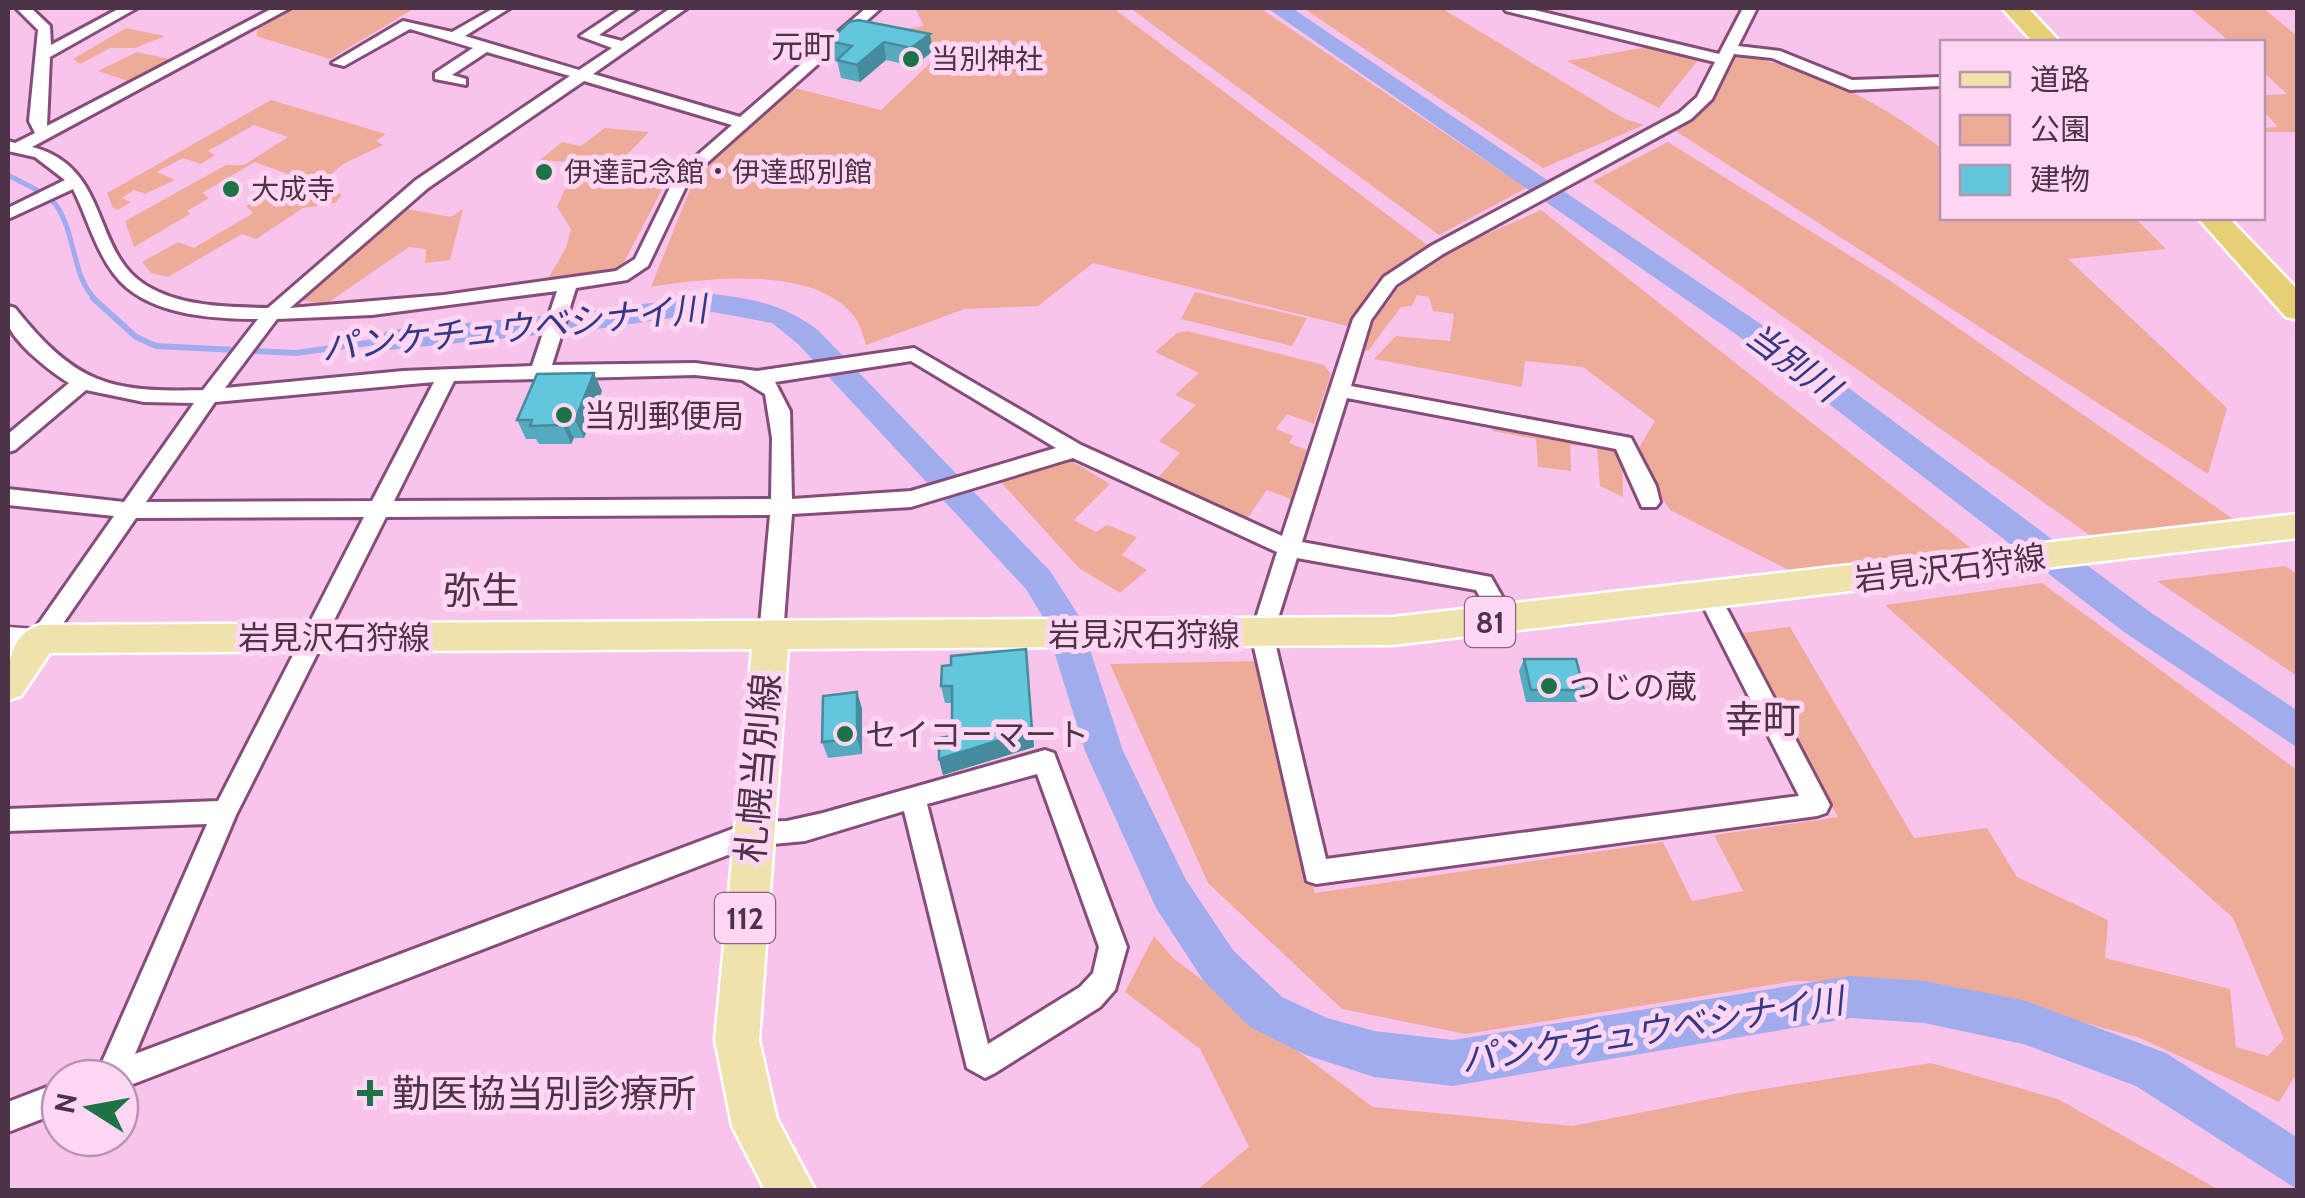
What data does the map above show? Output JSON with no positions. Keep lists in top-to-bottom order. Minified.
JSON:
{"streets":{"main road":["岩見沢石狩線","81","札幌当別線","112"]},"crossings":[["岩見沢石狩線","札幌当別線"]],"districts":["元町","弥生","幸町"],"water":["パンケチュウベシナイ川","当別川"],"places":{"other":["当別神社","伊達記念館・伊達邸別館","大成寺","当別郵便局","つじの蔵","セイコーマート"],"health":["勤医協当別診療所"]},"legend":["道路","公園","建物"],"north":"left"}
